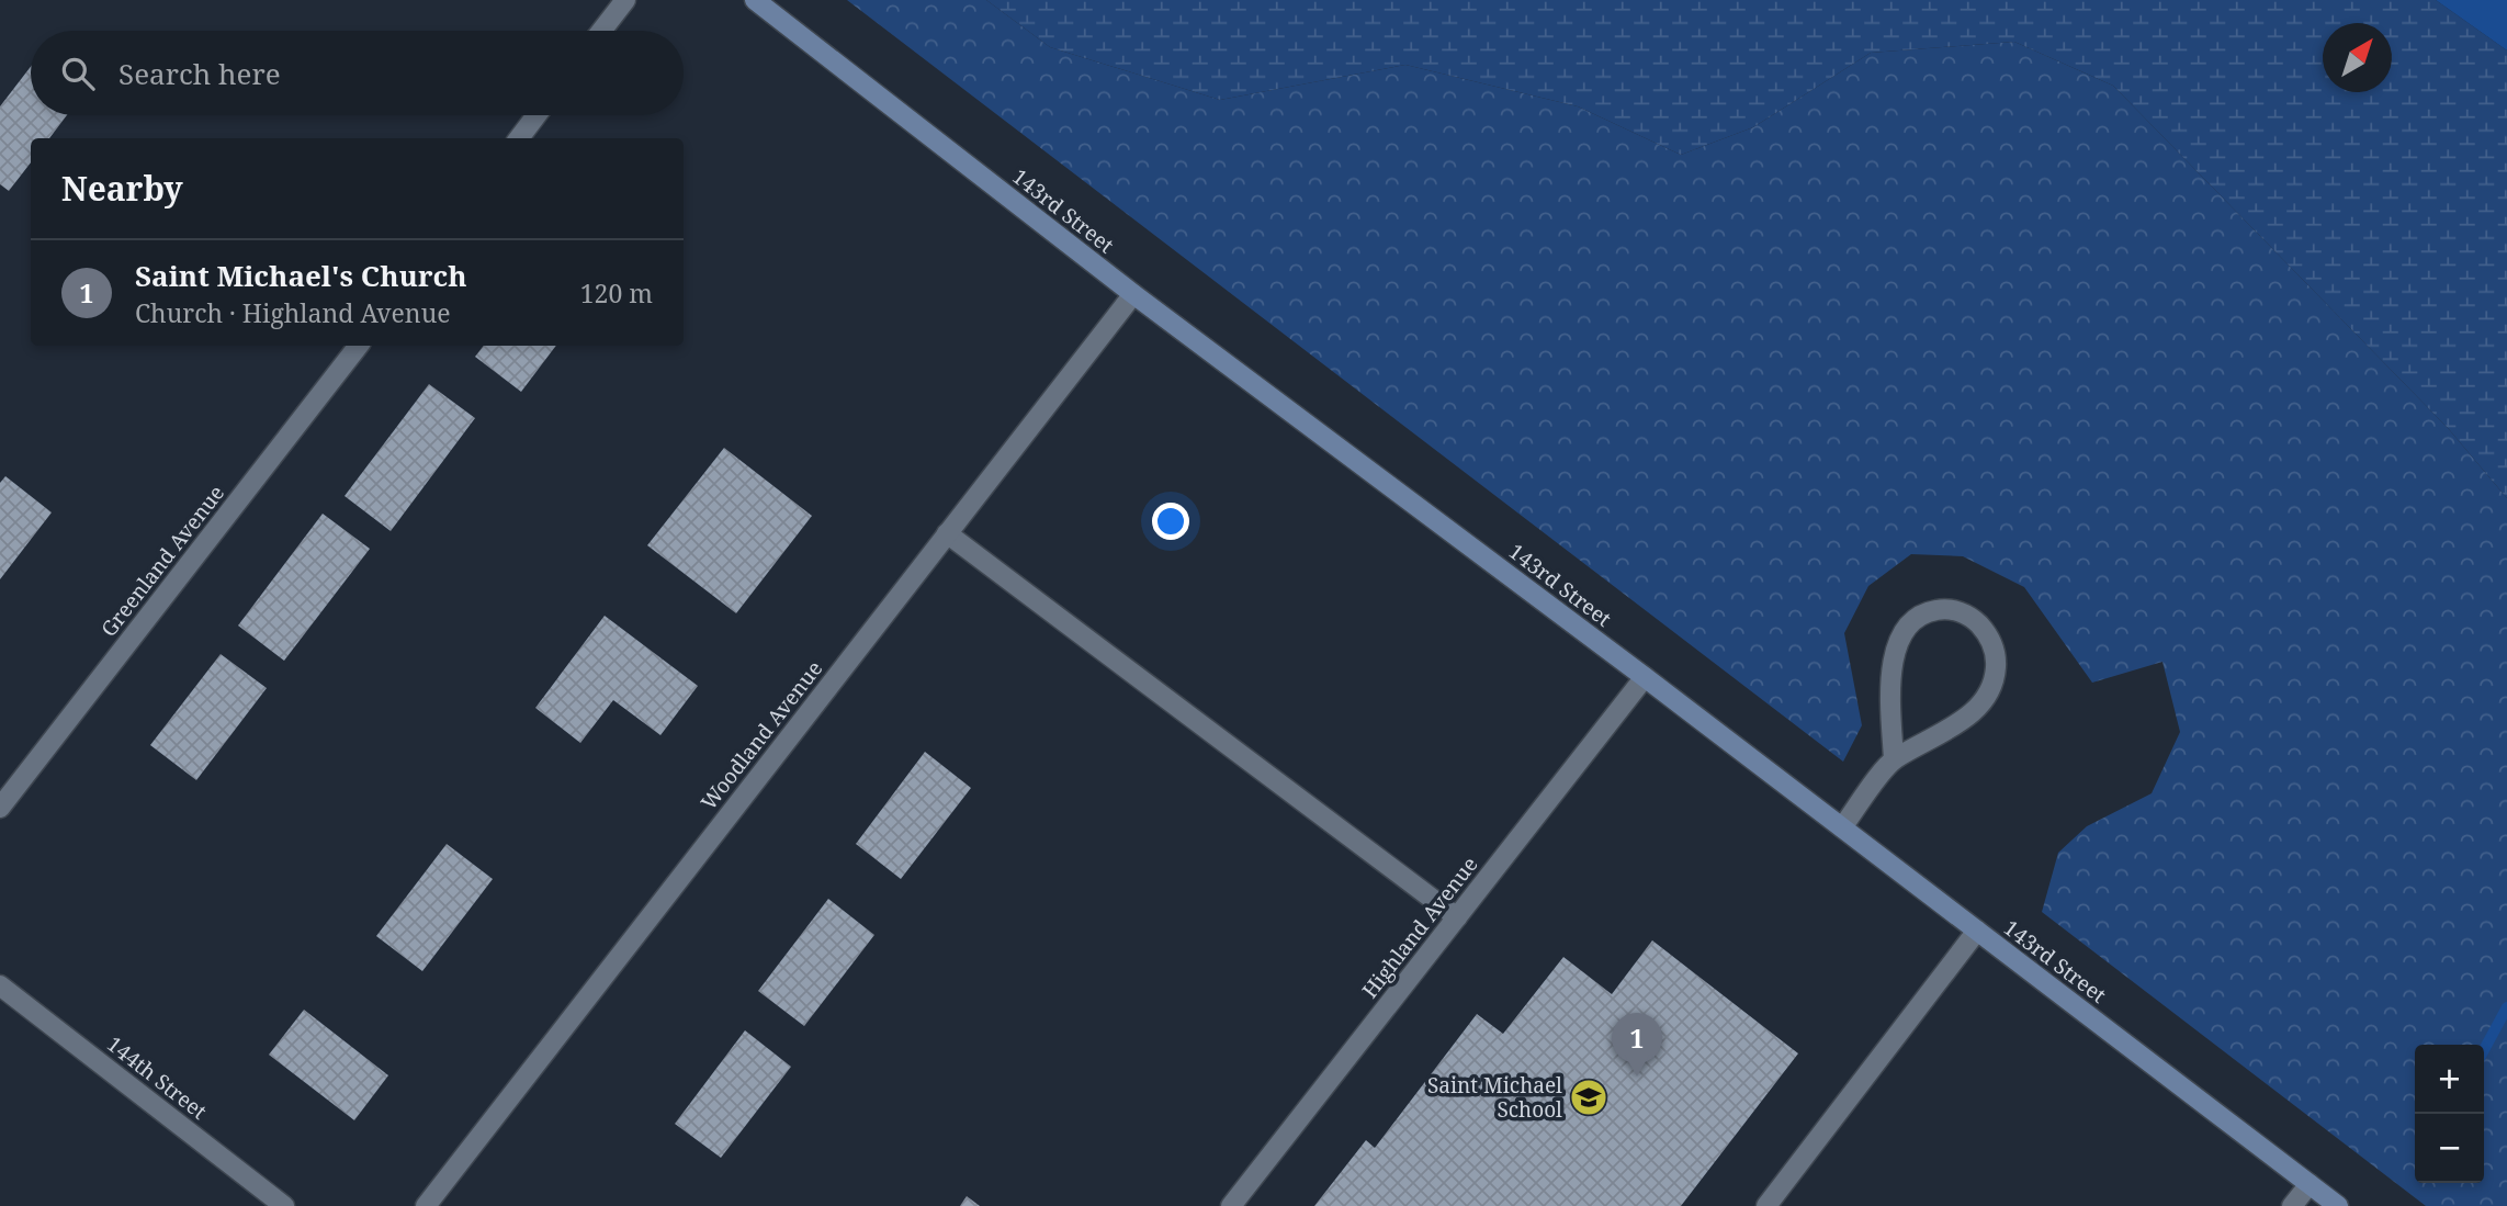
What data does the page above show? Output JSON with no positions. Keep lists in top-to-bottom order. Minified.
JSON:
{"streets":{"main road":["143rd Street"],"street":["Greenland Avenue","Woodland Avenue","Highland Avenue","144th Street"]},"crossings":[["143rd Street","Woodland Avenue"],["143rd Street","Highland Avenue"]],"places":{"school or university":["Saint Michael School"]},"north":"top right","page":{"search":"Search here","heading":"Nearby","list":[{"mark":"1","name":"Saint Michael's Church","note":"Church · Highland Avenue","value":"120 m"}],"pins":"1","map_buttons":["+","−"]}}
